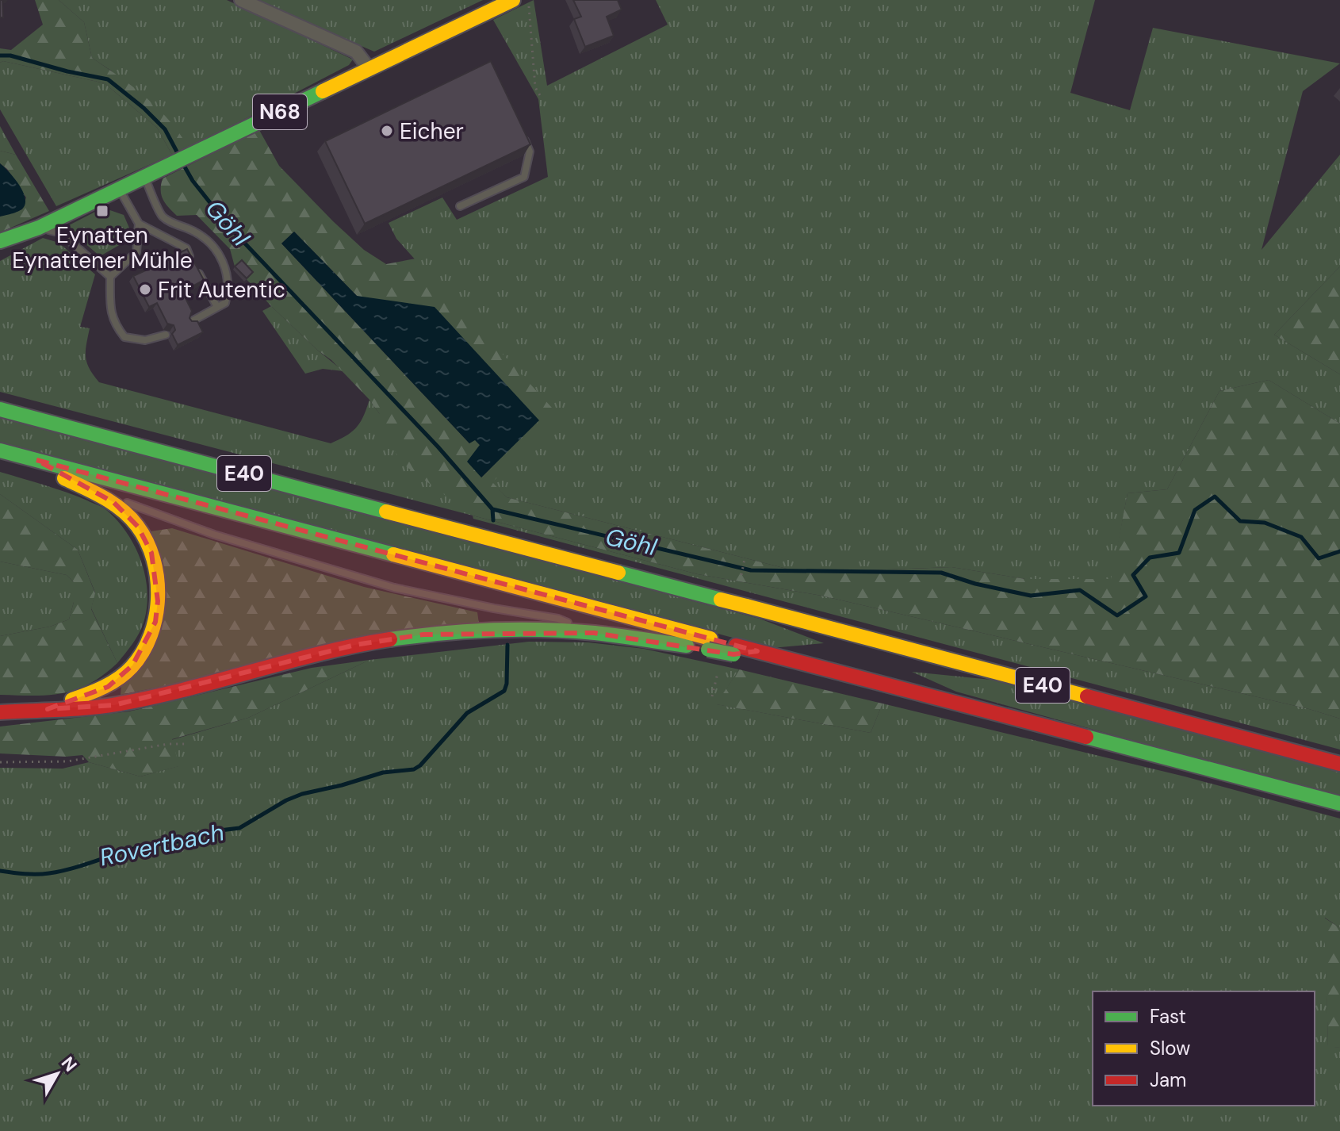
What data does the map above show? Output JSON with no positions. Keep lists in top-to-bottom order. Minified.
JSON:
{"streets":{"main road":["N68","E40"]},"water":["Göhl","Rovertbach"],"places":{"other":["Eicher","Frit Autentic"],"transit":["Eynatten Eynattener Mühle"]},"legend":["Fast","Slow","Jam"],"north":"top right"}
